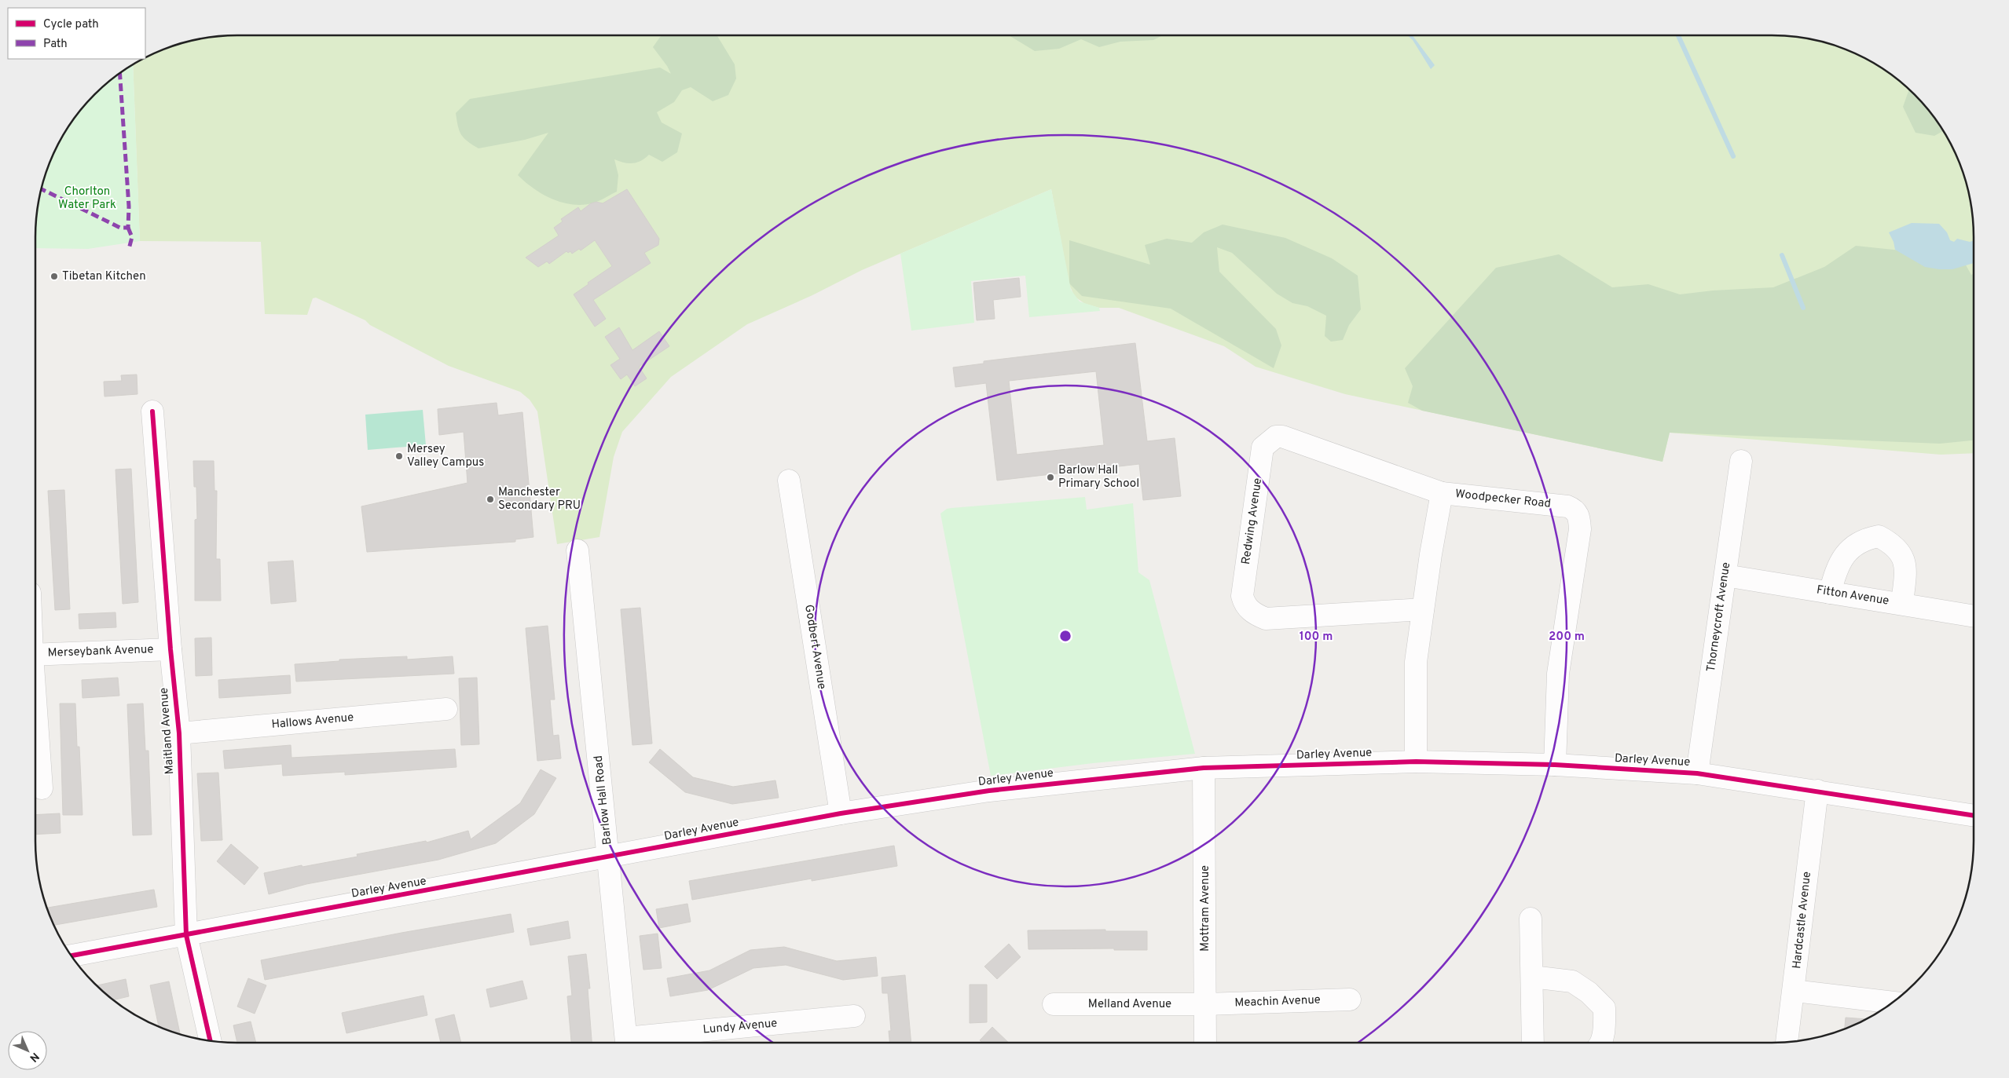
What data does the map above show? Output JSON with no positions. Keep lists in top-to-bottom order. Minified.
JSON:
{"streets":{"street":["Woodpecker Road","Redwing Avenue","Fitton Avenue","Thorneycroft Avenue","Godbert Avenue","Merseybank Avenue","Hallows Avenue","Maitland Avenue","Darley Avenue","Barlow Hall Road","Mottram Avenue","Hardcastle Avenue","Meachin Avenue","Melland Avenue","Lundy Avenue"]},"crossings":[["Woodpecker Road","Redwing Avenue"],["Woodpecker Road","Darley Avenue"],["Fitton Avenue","Thorneycroft Avenue"],["Thorneycroft Avenue","Darley Avenue"],["Godbert Avenue","Darley Avenue"],["Merseybank Avenue","Maitland Avenue"],["Hallows Avenue","Maitland Avenue"],["Maitland Avenue","Darley Avenue"],["Darley Avenue","Barlow Hall Road"],["Darley Avenue","Mottram Avenue"],["Darley Avenue","Hardcastle Avenue"],["Mottram Avenue","Meachin Avenue"],["Mottram Avenue","Melland Avenue"],["Meachin Avenue","Melland Avenue"]],"parks":["Chorlton Water Park"],"places":["Tibetan Kitchen","Mersey Valley Campus","Barlow Hall Primary School","Manchester Secondary PRU"],"legend":["Cycle path","Path"],"north":"bottom right","rings":["100 m","200 m"]}
